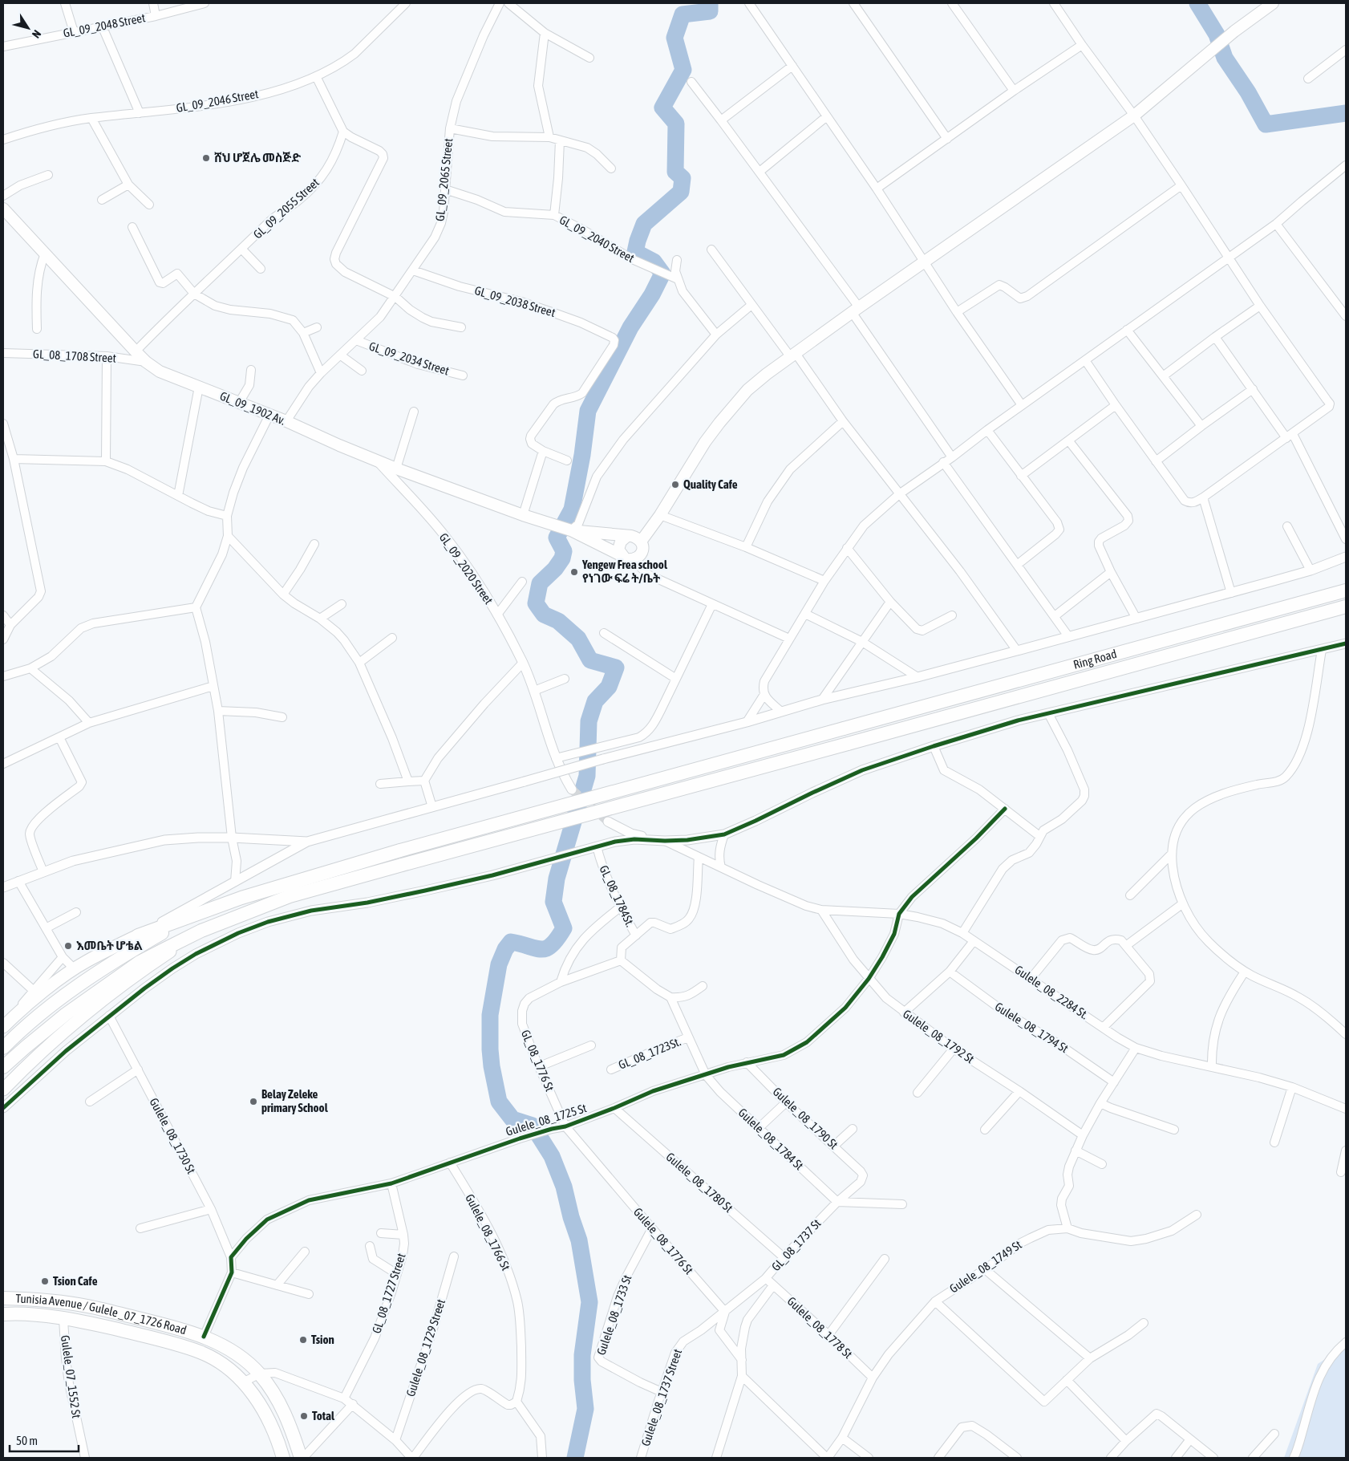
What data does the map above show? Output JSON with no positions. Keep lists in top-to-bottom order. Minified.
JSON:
{"streets":{"highway":["Ring Road","Tunisia Avenue / Gulele _07_1726 Road"],"main road":["GL_09_1902 Av."],"street":["GL_09_2048 Street","GL_09_2046 Street","GL_09_2065 Street","GL_09_2055 Street","GL_09_2040 Street","GL_09_2038 Street","GL_08_1708 Street","GL_09_2034 Street","GL_09_2020 Street","GL_08_1784St.","Gulele_08_2284 St.","Gulele_08_1794 St","Gulele_08_1792 St","GL_08_1723St.","GL_08_1776 St","Gulele_08_1790 St","Gulele_08_1725 St","Gulele_08_1730 St","Gulele_08_1784 St","Gulele_08_1780 St","Gulele_08_1766 St","Gulele_08_1776 St","GL_08_1737 St","Gulele_08_1749 St","GL_08_1727 Street","Gulele_08_1733 St","Gulele_08_1778 St","Gulele_08_1729 Street","Gulele_07_1552 St","Gulele_08_1737 Street"]},"crossings":[["GL_09_2065 Street","GL_09_2040 Street"],["GL_09_2065 Street","GL_09_2038 Street"],["GL_09_2065 Street","GL_09_2034 Street"],["GL_09_2065 Street","GL_09_1902 Av."],["GL_09_2055 Street","GL_09_1902 Av."],["GL_08_1708 Street","GL_09_1902 Av."],["GL_09_1902 Av.","GL_09_2020 Street"],["GL_08_1784St.","GL_08_1776 St"],["Gulele_08_2284 St.","Gulele_08_1792 St"],["Gulele_08_2284 St.","Gulele_08_1725 St"],["Gulele_08_1792 St","Gulele_08_1725 St"],["GL_08_1776 St","Gulele_08_1725 St"],["GL_08_1776 St","Gulele_08_1776 St"],["Gulele_08_1790 St","Gulele_08_1725 St"],["Gulele_08_1790 St","GL_08_1737 St"],["Gulele_08_1725 St","Gulele_08_1730 St"],["Gulele_08_1725 St","Gulele_08_1784 St"],["Gulele_08_1725 St","Gulele_08_1780 St"],["Gulele_08_1725 St","Gulele_08_1766 St"],["Gulele_08_1725 St","Gulele_08_1776 St"],["Gulele_08_1725 St","GL_08_1727 Street"],["Gulele_08_1784 St","GL_08_1737 St"],["Gulele_08_1780 St","GL_08_1737 St"],["Gulele_08_1776 St","GL_08_1737 St"],["Gulele_08_1776 St","Gulele_08_1733 St"],["Gulele_08_1776 St","Gulele_08_1737 Street"],["GL_08_1737 St","Gulele_08_1778 St"],["GL_08_1737 St","Gulele_08_1737 Street"],["Gulele_08_1749 St","Gulele_08_1778 St"],["Gulele_08_1733 St","Gulele_08_1737 Street"],["Tunisia Avenue / Gulele _07_1726 Road","Gulele_07_1552 St"]],"places":["ሸህ ሆጀሌ መስጅድ","Quality Cafe","Yengew Frea school የነገው ፍሬ ት/ቤት","እመቤት ሆቴል","Belay Zeleke primary School","Tsion Cafe","Tsion","Total"],"scale_bar":"50 m","north":"bottom right"}
